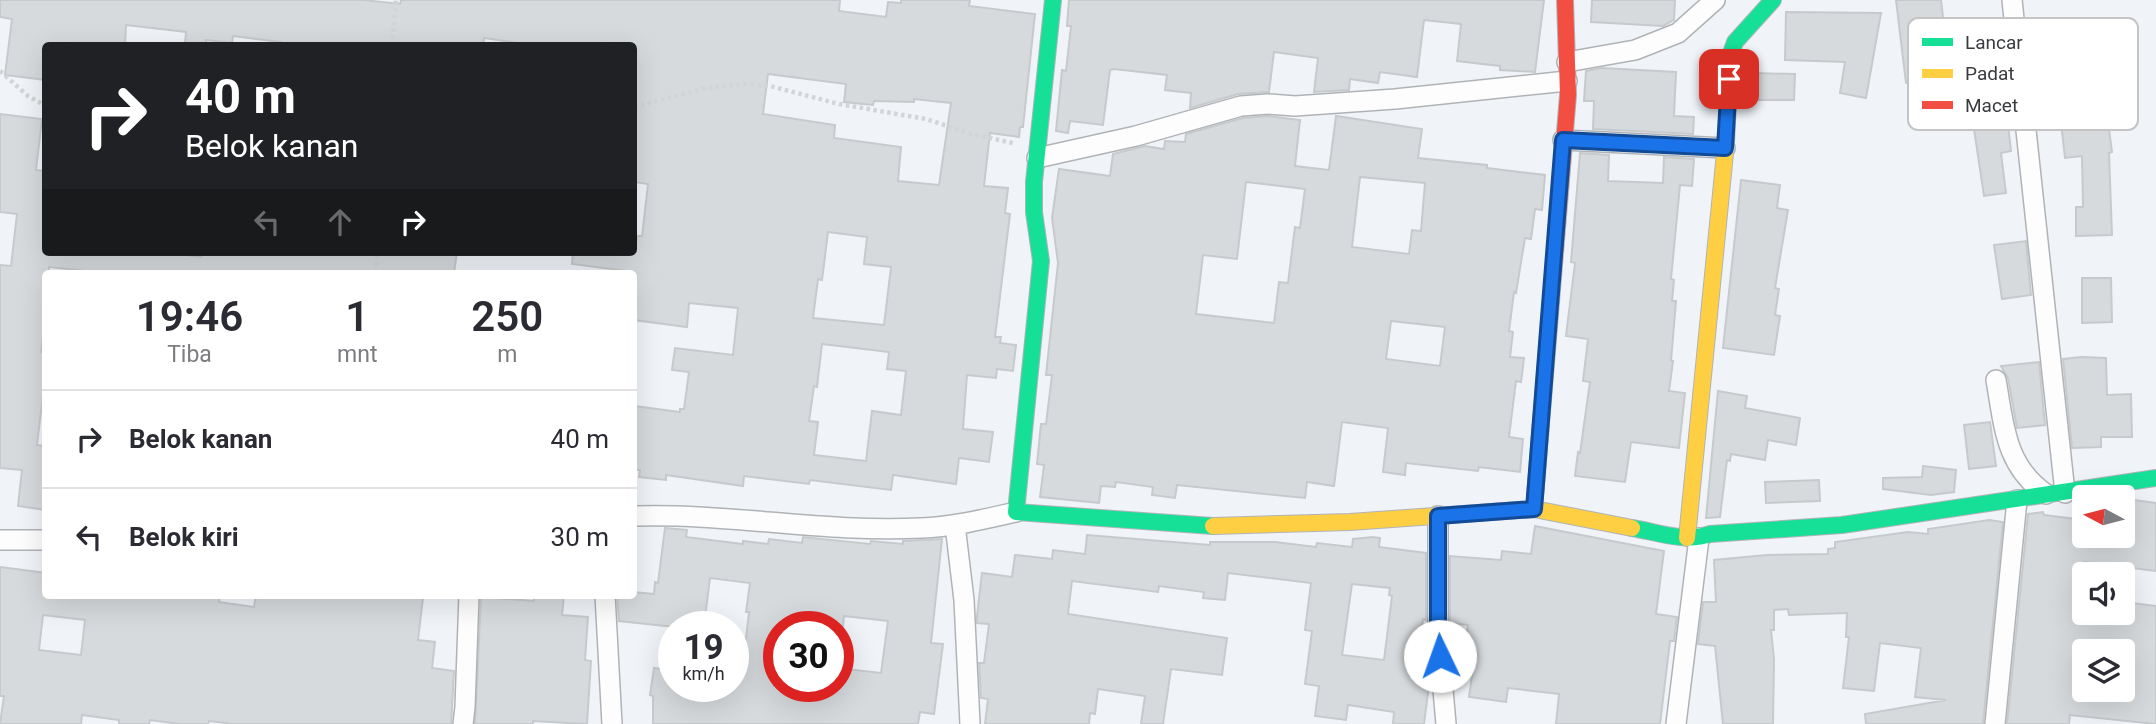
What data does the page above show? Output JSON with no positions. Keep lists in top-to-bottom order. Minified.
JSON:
{"legend":["Lancar","Padat","Macet"],"north":"left","page":{"turn":["40 m","Belok kanan"],"eta":["19:46","Tiba","1","mnt","250","m"],"list":[{"name":"Belok kanan","value":"40 m"},{"name":"Belok kiri","value":"30 m"}],"speed":"19 km/h","limit":"30"}}
